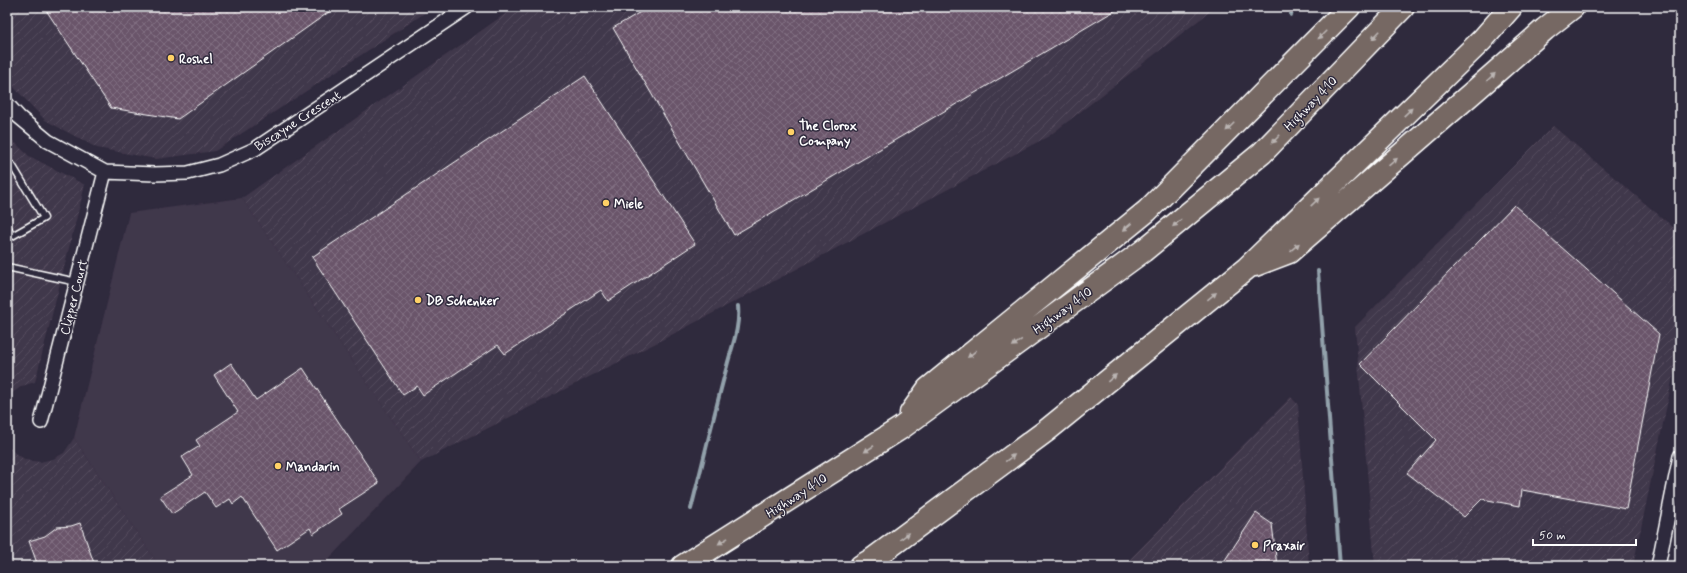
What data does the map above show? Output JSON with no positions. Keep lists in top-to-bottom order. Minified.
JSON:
{"streets":{"highway":["Highway 410"],"street":["Biscayne Crescent","Clipper Court"]},"crossings":[["Biscayne Crescent","Clipper Court"]],"places":["Roshel","The Clorox Company","Miele","DB Schenker","Mandarin","Praxair"],"scale_bar":"50 m"}
